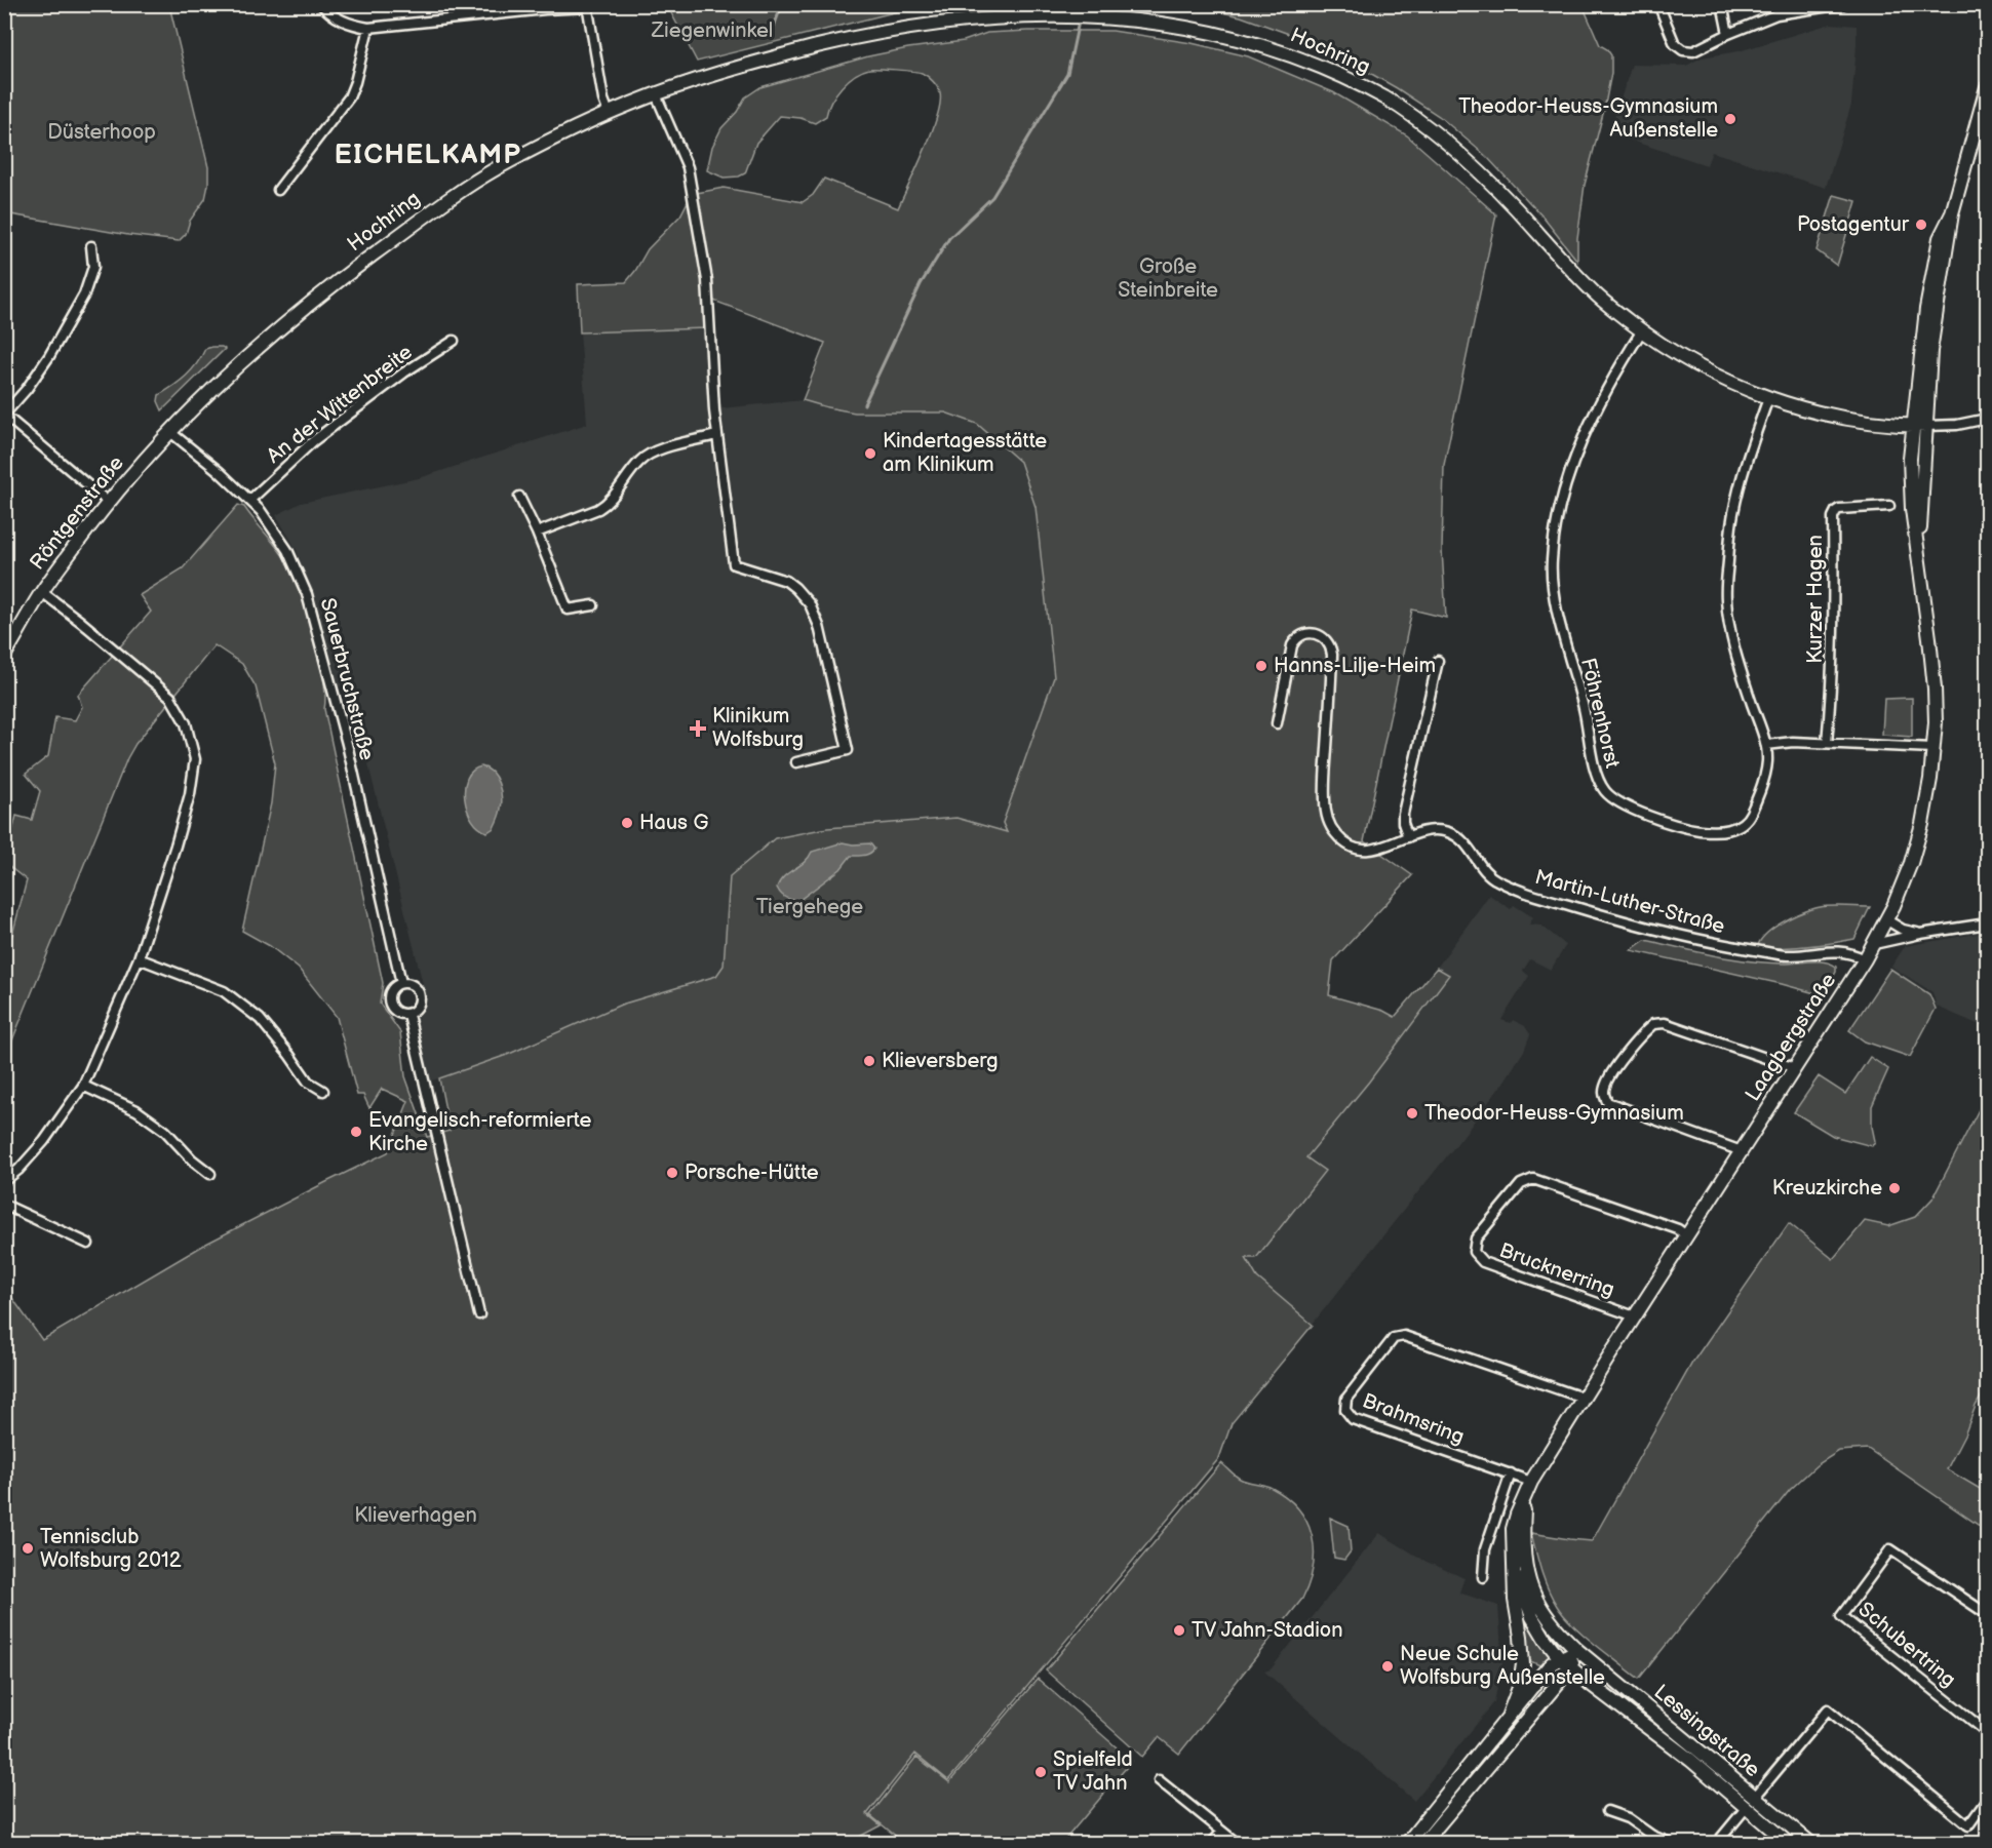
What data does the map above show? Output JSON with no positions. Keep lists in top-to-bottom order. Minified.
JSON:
{"streets":{"street":["Hochring","An der Wittenbreite","Röntgenstraße","Kurzer Hagen","Sauerbruchstraße","Föhrenhorst","Martin-Luther-Straße","Laagbergstraße","Brucknerring","Brahmsring","Schubertring","Lessingstraße"]},"crossings":[["Hochring","Röntgenstraße"],["Hochring","Sauerbruchstraße"],["Hochring","Föhrenhorst"],["Hochring","Laagbergstraße"],["An der Wittenbreite","Sauerbruchstraße"],["Röntgenstraße","Sauerbruchstraße"],["Martin-Luther-Straße","Laagbergstraße"],["Laagbergstraße","Brucknerring"],["Laagbergstraße","Brahmsring"],["Laagbergstraße","Lessingstraße"]],"districts":["EICHELKAMP"],"parks":["Ziegenwinkel","Düsterhoop","Große Steinbreite","Tiergehege","Klieverhagen"],"places":{"other":["Theodor-Heuss-Gymnasium Außenstelle","Postagentur","Kindertagesstätte am Klinikum","Hanns-Lilje-Heim","Haus G","Klieversberg","Theodor-Heuss-Gymnasium","Evangelisch-reformierte Kirche","Porsche-Hütte","Kreuzkirche","Tennisclub Wolfsburg 2012","TV Jahn-Stadion","Neue Schule Wolfsburg Außenstelle","Spielfeld TV Jahn"],"health":["Klinikum Wolfsburg"]}}
